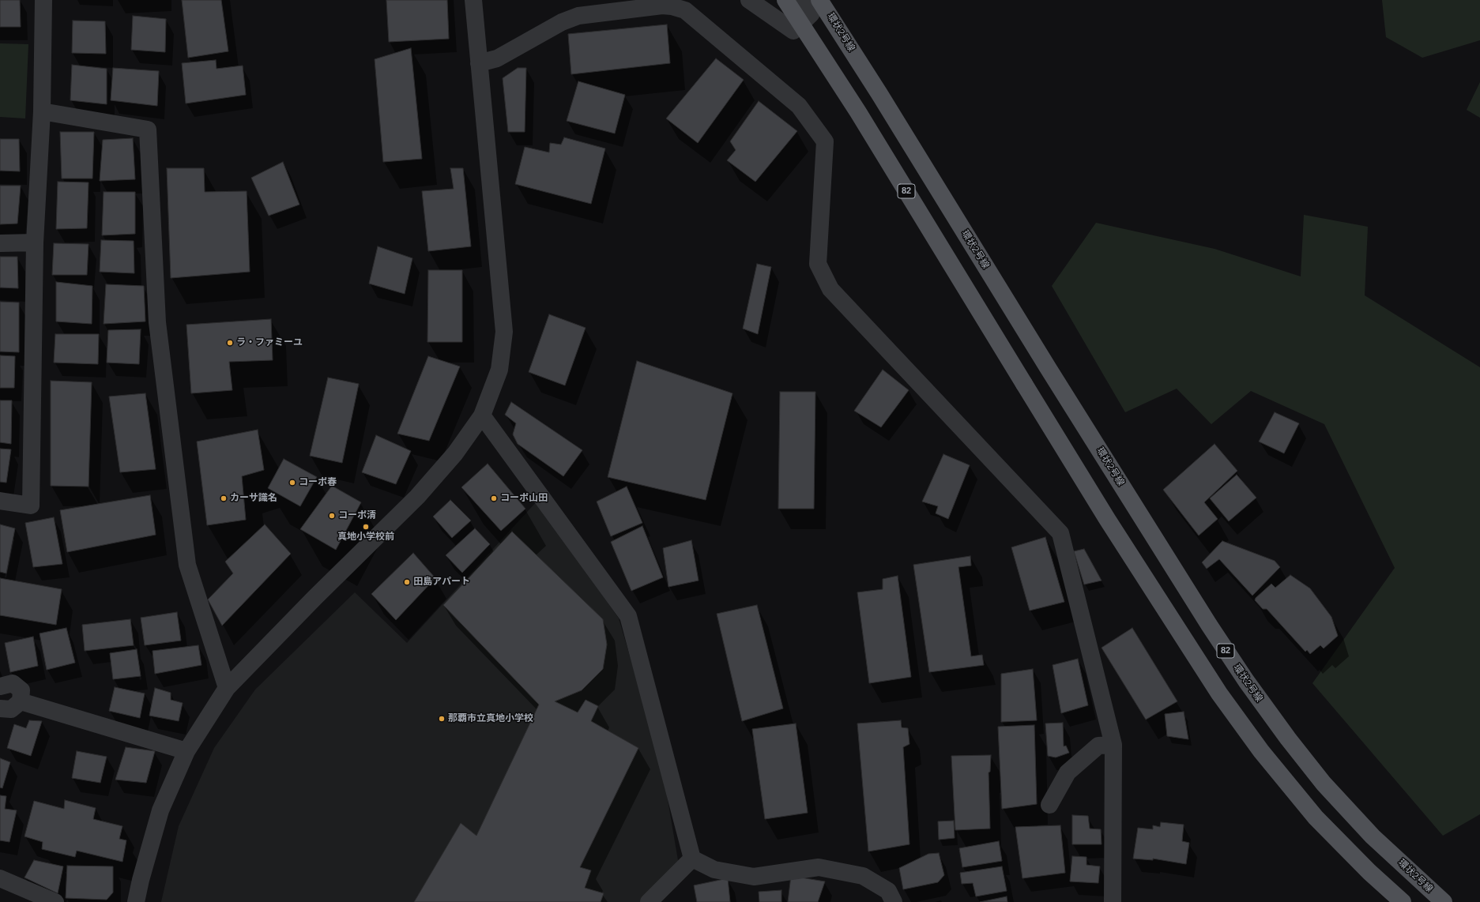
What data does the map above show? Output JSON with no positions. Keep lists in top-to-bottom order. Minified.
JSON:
{"streets":{"main road":["環状2号線","82"]},"places":["ラ・ファミーユ","コーポ春","カーサ識名","コーポ山田","コーポ清","真地小学校前","田島アパート","那覇市立真地小学校"]}
